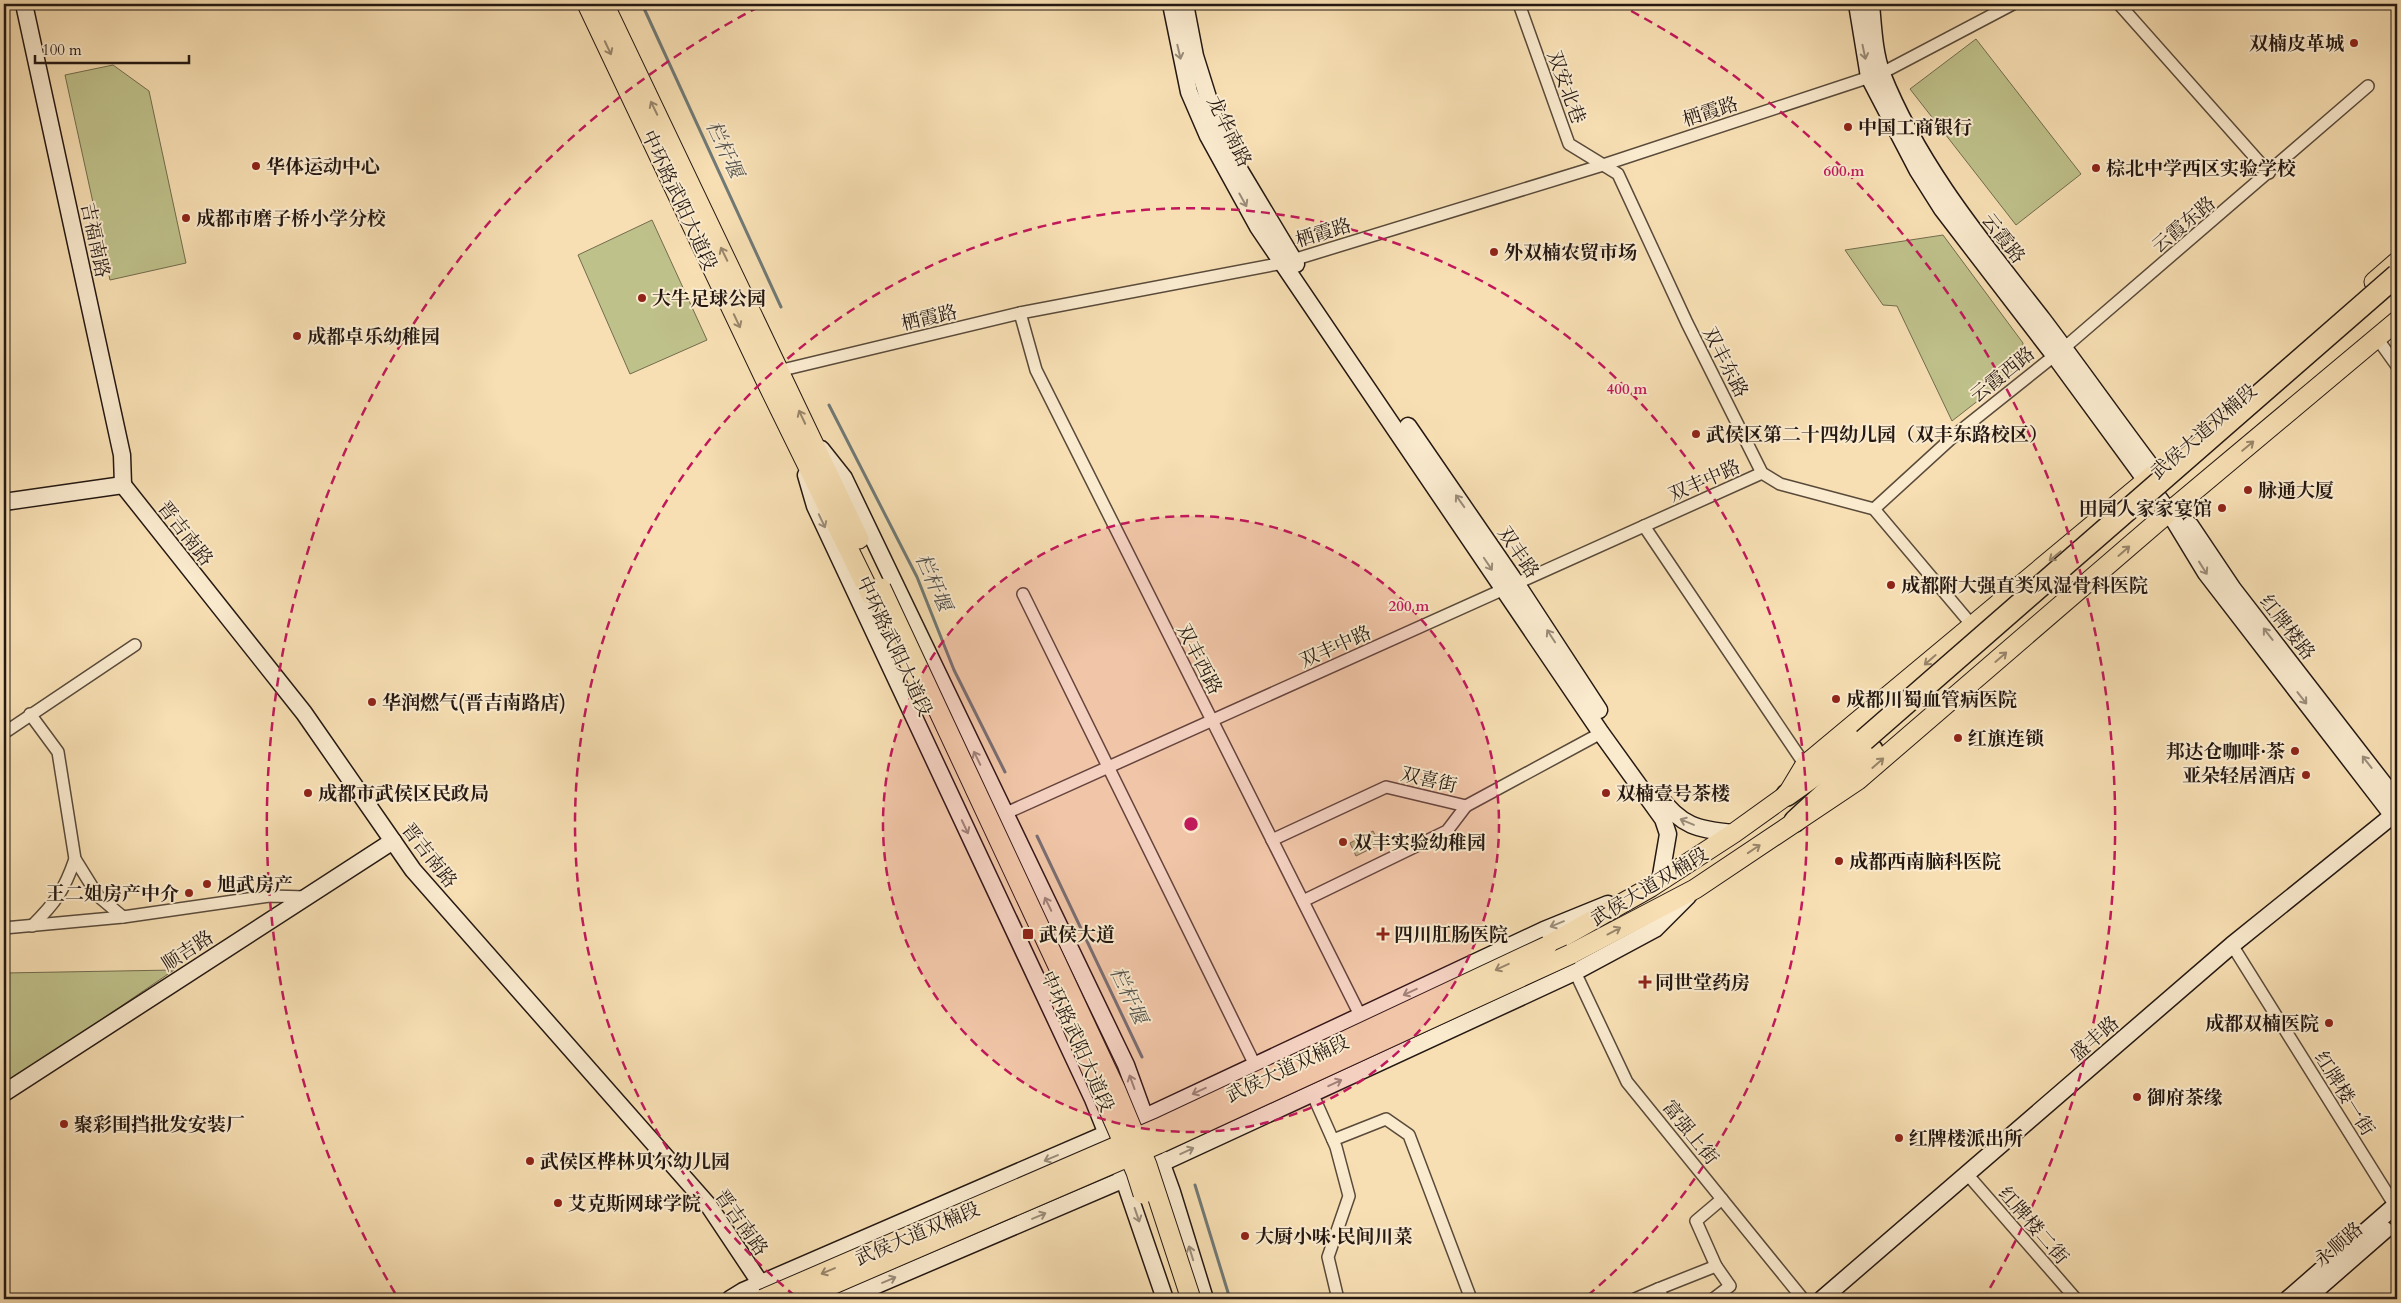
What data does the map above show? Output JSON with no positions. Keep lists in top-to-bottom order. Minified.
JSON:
{"streets":{"main road":["中环路武阳大道段","武侯大道双楠段"],"street":["双安北巷","栖霞路","龙华南路","云霞东路","云霞路","吉福南路","双丰东路","云霞西路","双丰中路","晋吉南路","双丰路","红牌楼路","双丰西路","双喜街","顺吉路","盛丰路","红牌楼一街","富强上街","红牌楼二街","永顺路"]},"crossings":[["双安北巷","栖霞路"],["双安北巷","双丰东路"],["栖霞路","龙华南路"],["栖霞路","中环路武阳大道段"],["栖霞路","云霞路"],["栖霞路","双丰东路"],["栖霞路","双丰路"],["栖霞路","双丰西路"],["龙华南路","双丰路"],["云霞东路","云霞路"],["云霞东路","云霞西路"],["云霞路","云霞西路"],["云霞路","武侯大道双楠段"],["云霞路","红牌楼路"],["吉福南路","晋吉南路"],["双丰东路","双丰中路"],["武侯大道双楠段","晋吉南路"],["武侯大道双楠段","双丰路"],["武侯大道双楠段","红牌楼路"],["武侯大道双楠段","富强上街"],["双丰中路","双丰路"],["双丰中路","双丰西路"],["晋吉南路","顺吉路"],["双丰路","双喜街"],["红牌楼路","盛丰路"],["双丰西路","双喜街"],["盛丰路","红牌楼一街"],["盛丰路","红牌楼二街"],["红牌楼一街","永顺路"]],"water":["栏杆堰"],"places":{"other":["双楠皮革城","中国工商银行","华体运动中心","棕北中学西区实验学校","成都市磨子桥小学分校","外双楠农贸市场","大牛足球公园","成都卓乐幼稚园","武侯区第二十四幼儿园（双丰东路校区）","脉通大厦","田园人家家宴馆","成都附大强直类凤湿骨科医院","成都川蜀血管病医院","华润燃气(晋吉南路店)","红旗连锁","邦达仓咖啡·茶","亚朵轻居酒店","成都市武侯区民政局","双楠壹号茶楼","双丰实验幼稚园","成都西南脑科医院","旭武房产","王二姐房产中介","成都双楠医院","御府茶缘","聚彩围挡批发安装厂","红牌楼派出所","武侯区桦林贝尔幼儿园","艾克斯网球学院","大厨小味·民间川菜"],"transit":["武侯大道"],"health":["四川肛肠医院","同世堂药房"]},"scale_bar":"100 m","rings":["600 m","400 m","200 m"]}
